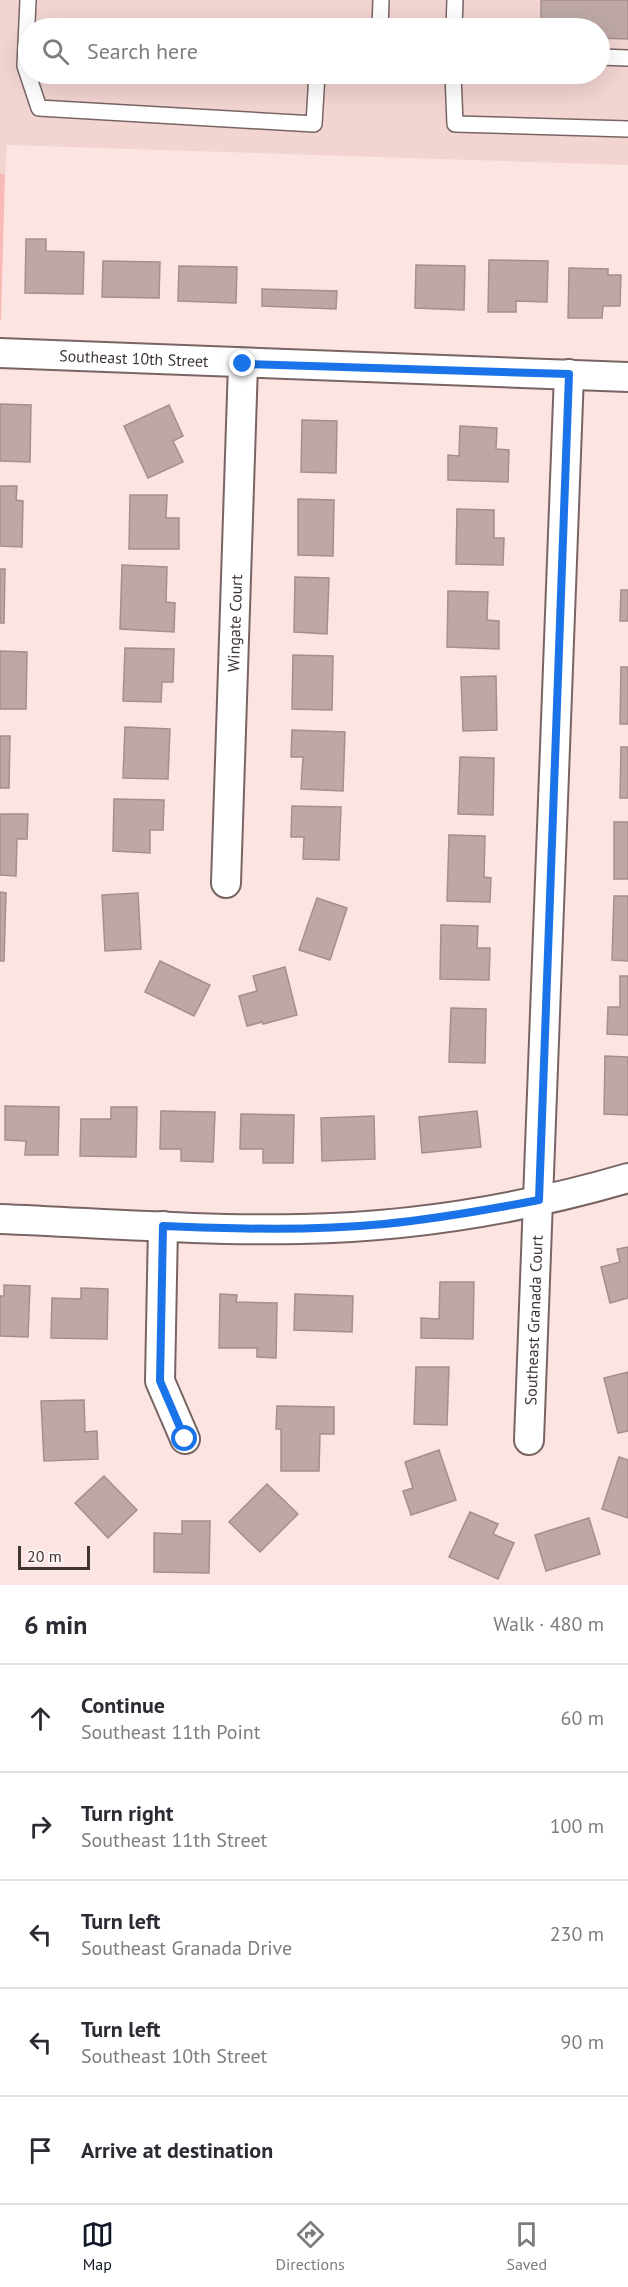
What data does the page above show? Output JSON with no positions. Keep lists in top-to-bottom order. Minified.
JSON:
{"streets":{"street":["Southeast 10th Street","Wingate Court","Southeast Granada Court"]},"crossings":[["Southeast 10th Street","Wingate Court"],["Southeast 10th Street","Southeast Granada Court"]],"scale_bar":"20 m","page":{"search":"Search here","scale":"20 m","heading":["6 min","Walk · 480 m"],"list":[["Continue","Southeast 11th Point","60 m"],["Turn right","Southeast 11th Street","100 m"],["Turn left","Southeast Granada Drive","230 m"],["Turn left","Southeast 10th Street","90 m"],"Arrive at destination"],"nav":["Map","Directions","Saved"]}}
